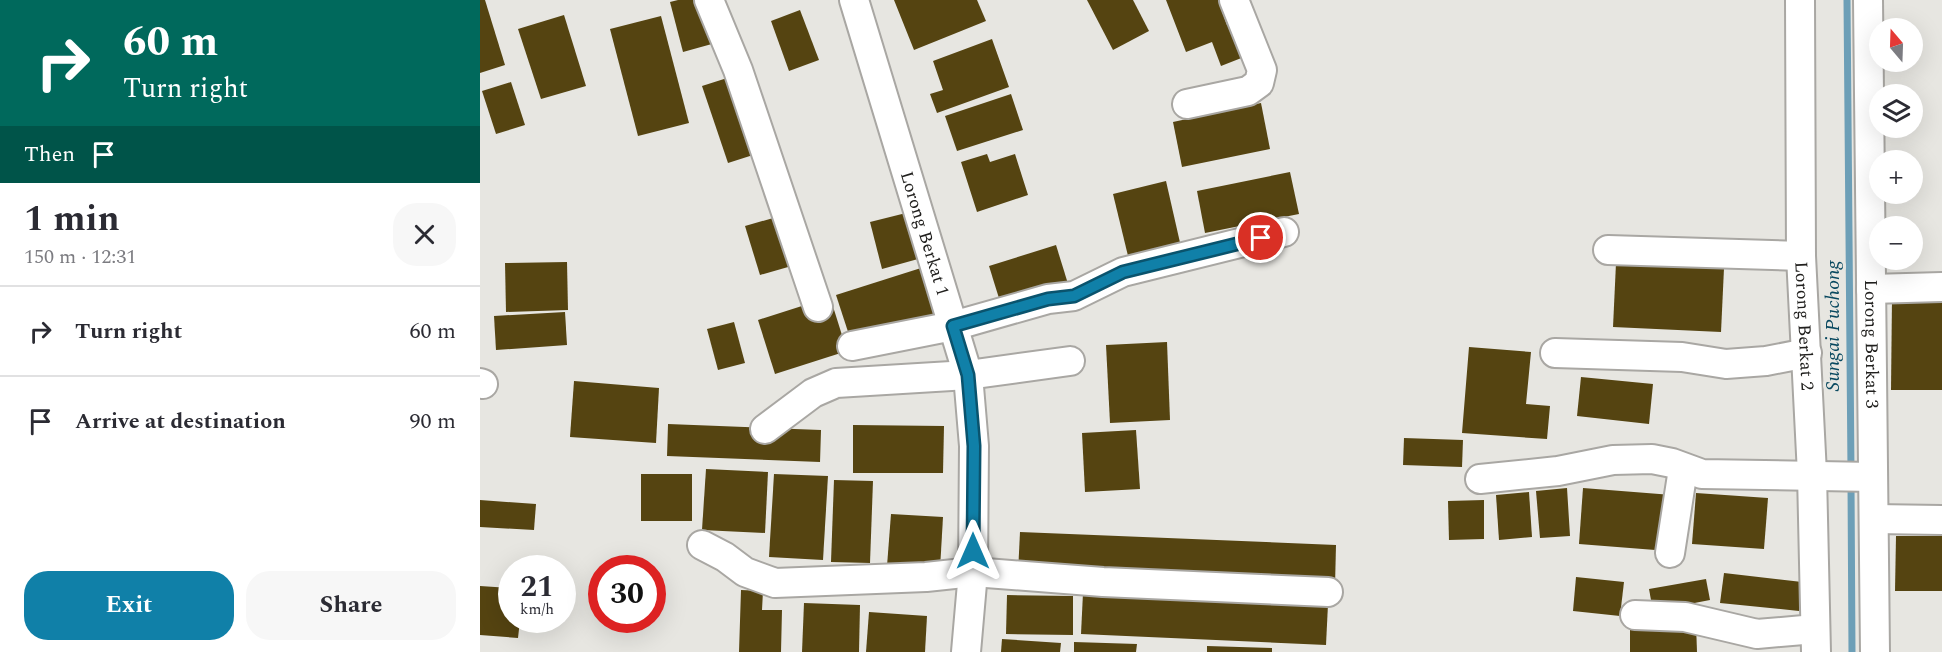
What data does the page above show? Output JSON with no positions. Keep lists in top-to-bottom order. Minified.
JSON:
{"streets":{"street":["Lorong Berkat 1","Lorong Berkat 2","Lorong Berkat 3"]},"water":["Sungai Puchong"],"north":"top","page":{"turn":["60 m","Turn right"],"map_buttons":["+","−"],"then":"Then","heading":["1 min","150 m · 12:31"],"list":[{"name":"Turn right","value":"60 m"},{"name":"Arrive at destination","value":"90 m"}],"speed":"21 km/h","limit":"30","buttons":["Exit","Share"]}}
